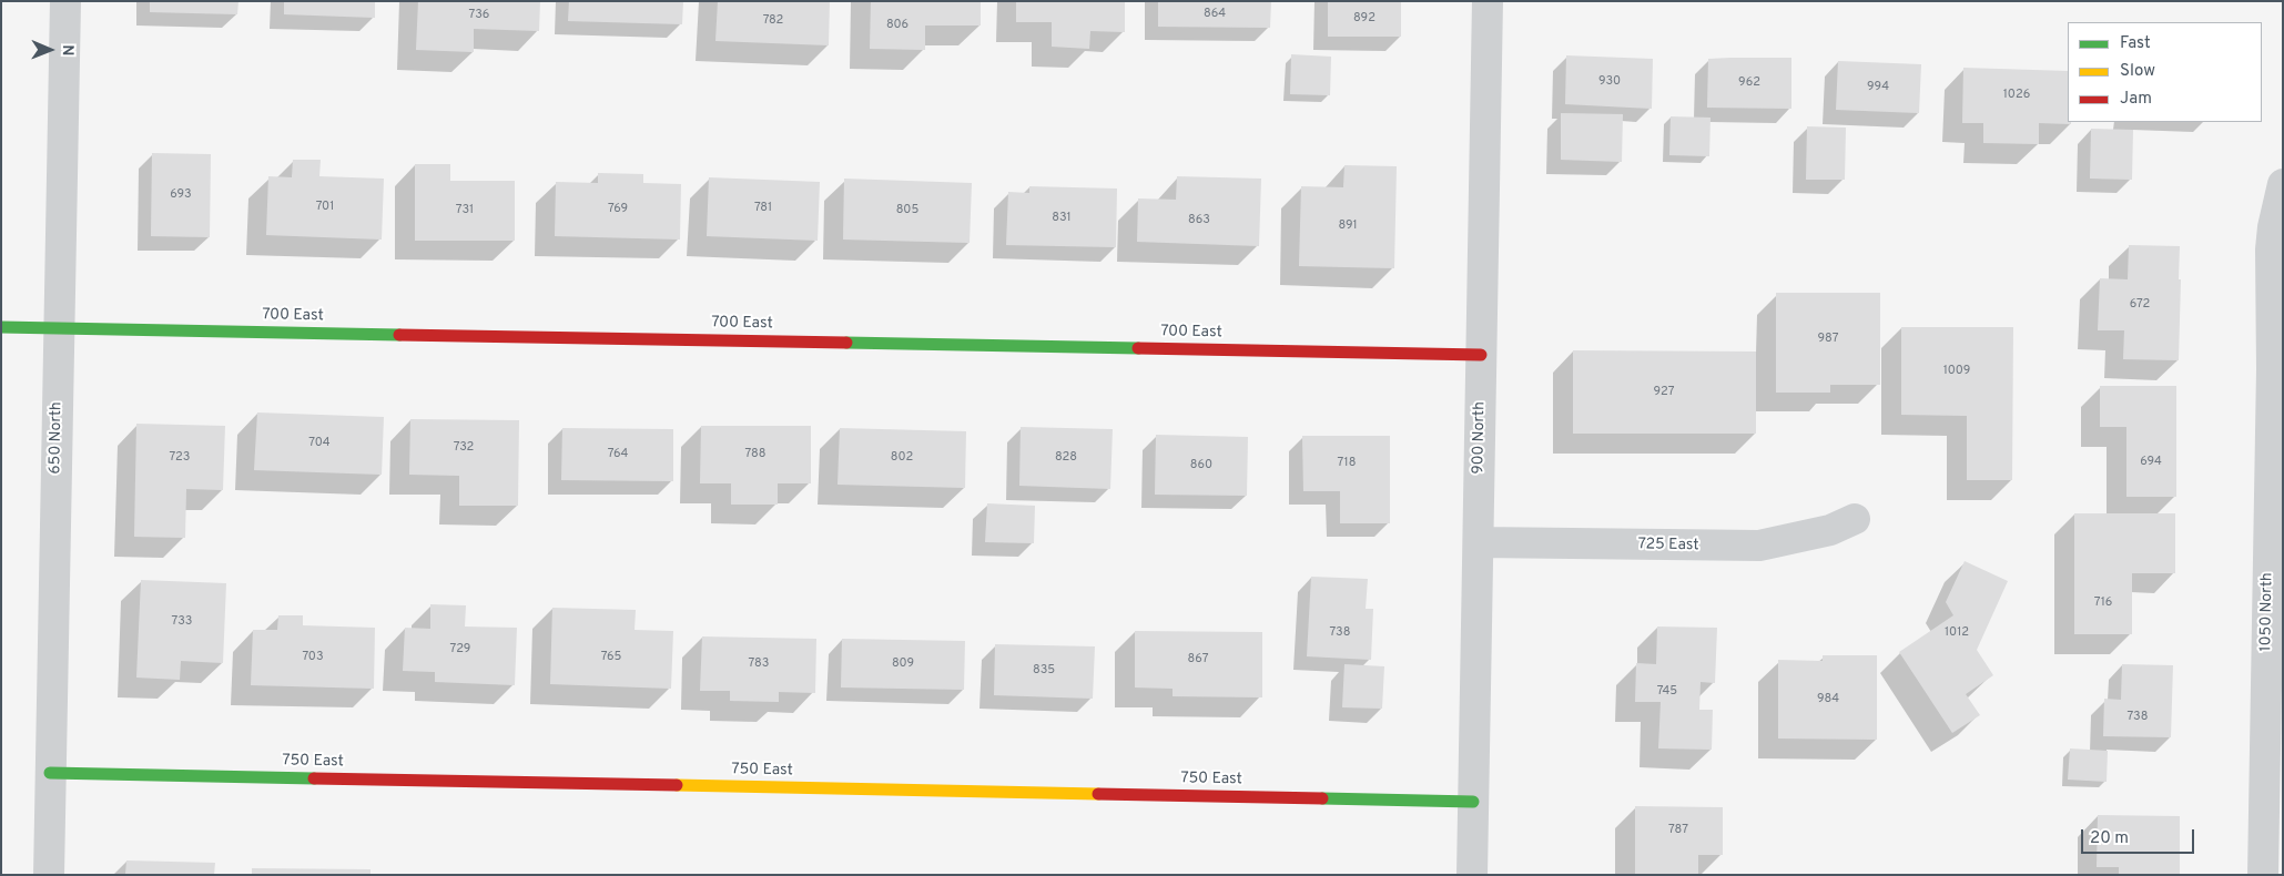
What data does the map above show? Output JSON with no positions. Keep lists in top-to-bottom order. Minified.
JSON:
{"streets":{"street":["700 East","650 North","900 North","725 East","1050 North","750 East"]},"crossings":[["700 East","650 North"],["700 East","900 North"],["650 North","750 East"],["900 North","725 East"],["900 North","750 East"]],"house_numbers":["864","736","892","782","806","930","962","994","1026","693","701","781","769","731","805","831","863","891","672","987","1009","927","704","732","764","788","723","802","828","694","718","860","716","733","738","1012","729","703","765","867","783","809","835","745","984","738","787"],"legend":["Fast","Slow","Jam"],"scale_bar":"20 m","north":"right"}
